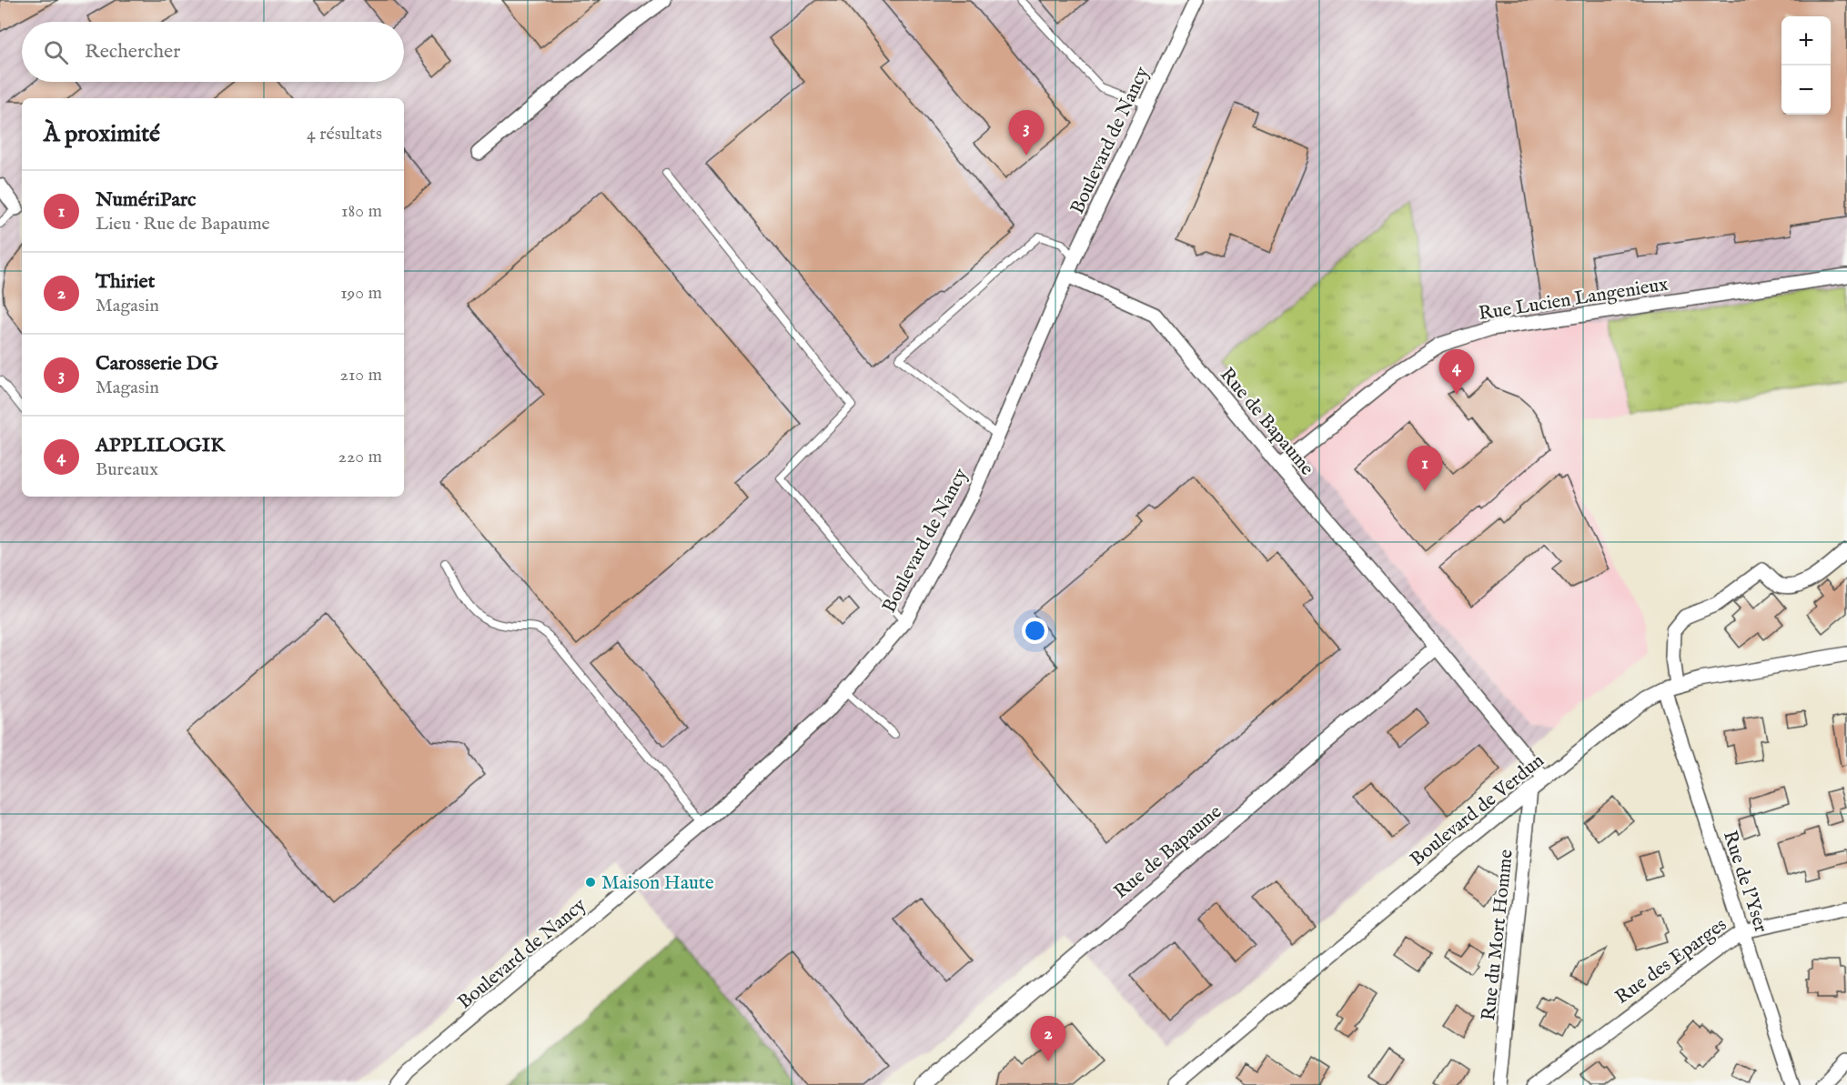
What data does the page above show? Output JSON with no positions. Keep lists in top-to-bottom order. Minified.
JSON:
{"streets":{"street":["Boulevard de Nancy","Rue Lucien Langenieux","Rue de Bapaume","Boulevard de Verdun","Rue de l'Yser","Rue du Mort Homme","Rue des Eparges"]},"crossings":[["Boulevard de Nancy","Rue de Bapaume"],["Rue Lucien Langenieux","Rue de Bapaume"],["Rue de Bapaume","Boulevard de Verdun"],["Boulevard de Verdun","Rue de l'Yser"],["Boulevard de Verdun","Rue du Mort Homme"],["Rue de l'Yser","Rue des Eparges"]],"places":["Maison Haute"],"page":{"map_buttons":["+","−"],"search":"Rechercher","heading":["À proximité","4 résultats"],"pins":["3","4","1","2"],"list":[{"mark":"1","name":"NumériParc","note":"Lieu · Rue de Bapaume","value":"180 m"},{"mark":"2","name":"Thiriet","note":"Magasin","value":"190 m"},{"mark":"3","name":"Carosserie DG","note":"Magasin","value":"210 m"},{"mark":"4","name":"APPLILOGIK","note":"Bureaux","value":"220 m"}]}}
